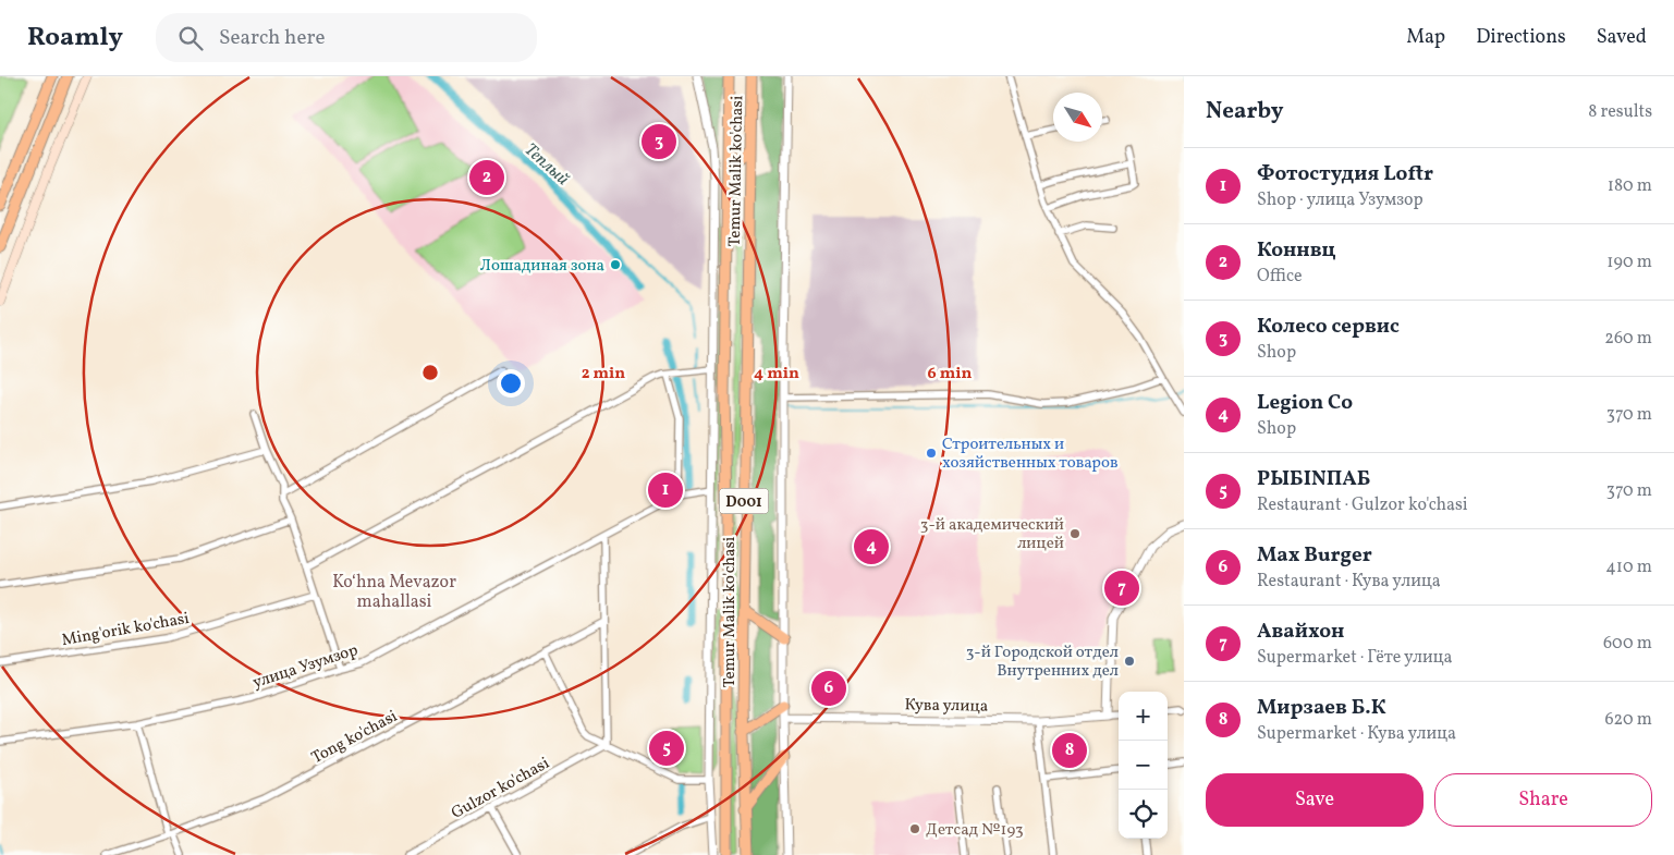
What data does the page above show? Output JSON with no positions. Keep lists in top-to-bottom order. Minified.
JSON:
{"streets":{"highway":["Temur Malik ko'chasi","D001"],"street":["Ming'orik ko'chasi","улица Узумзор","Кува улица","Tong ko'chasi","Gulzor ko'chasi"]},"districts":["Koʻhna Mevazor mahallasi"],"water":["Теплый"],"places":["Лошадиная зона","Строительных и хозяйственных товаров","3-й академический лицей","3-й Городской отдел Внутренних дел","Детсад №193"],"north":"bottom right","page":{"header":"Roamly","search":"Search here","nav":["Map","Directions","Saved"],"heading":["Nearby","8 results"],"pins":["3","2","1","4","7","6","5","8"],"list":[{"mark":"1","name":"Фотостудия Loftr","note":"Shop · улица Узумзор","value":"180 m"},{"mark":"2","name":"Коннвц","note":"Office","value":"190 m"},{"mark":"3","name":"Колесо сервис","note":"Shop","value":"260 m"},{"mark":"4","name":"Legion Co","note":"Shop","value":"370 m"},{"mark":"5","name":"РЫБINПАБ","note":"Restaurant · Gulzor ko'chasi","value":"370 m"},{"mark":"6","name":"Max Burger","note":"Restaurant · Кува улица","value":"410 m"},{"mark":"7","name":"Авайхон","note":"Supermarket · Гёте улица","value":"600 m"},{"mark":"8","name":"Мирзаев Б.К","note":"Supermarket · Кува улица","value":"620 m"}],"map_buttons":["+","−"],"buttons":["Save","Share"]},"rings":["2 min","4 min","6 min"]}
